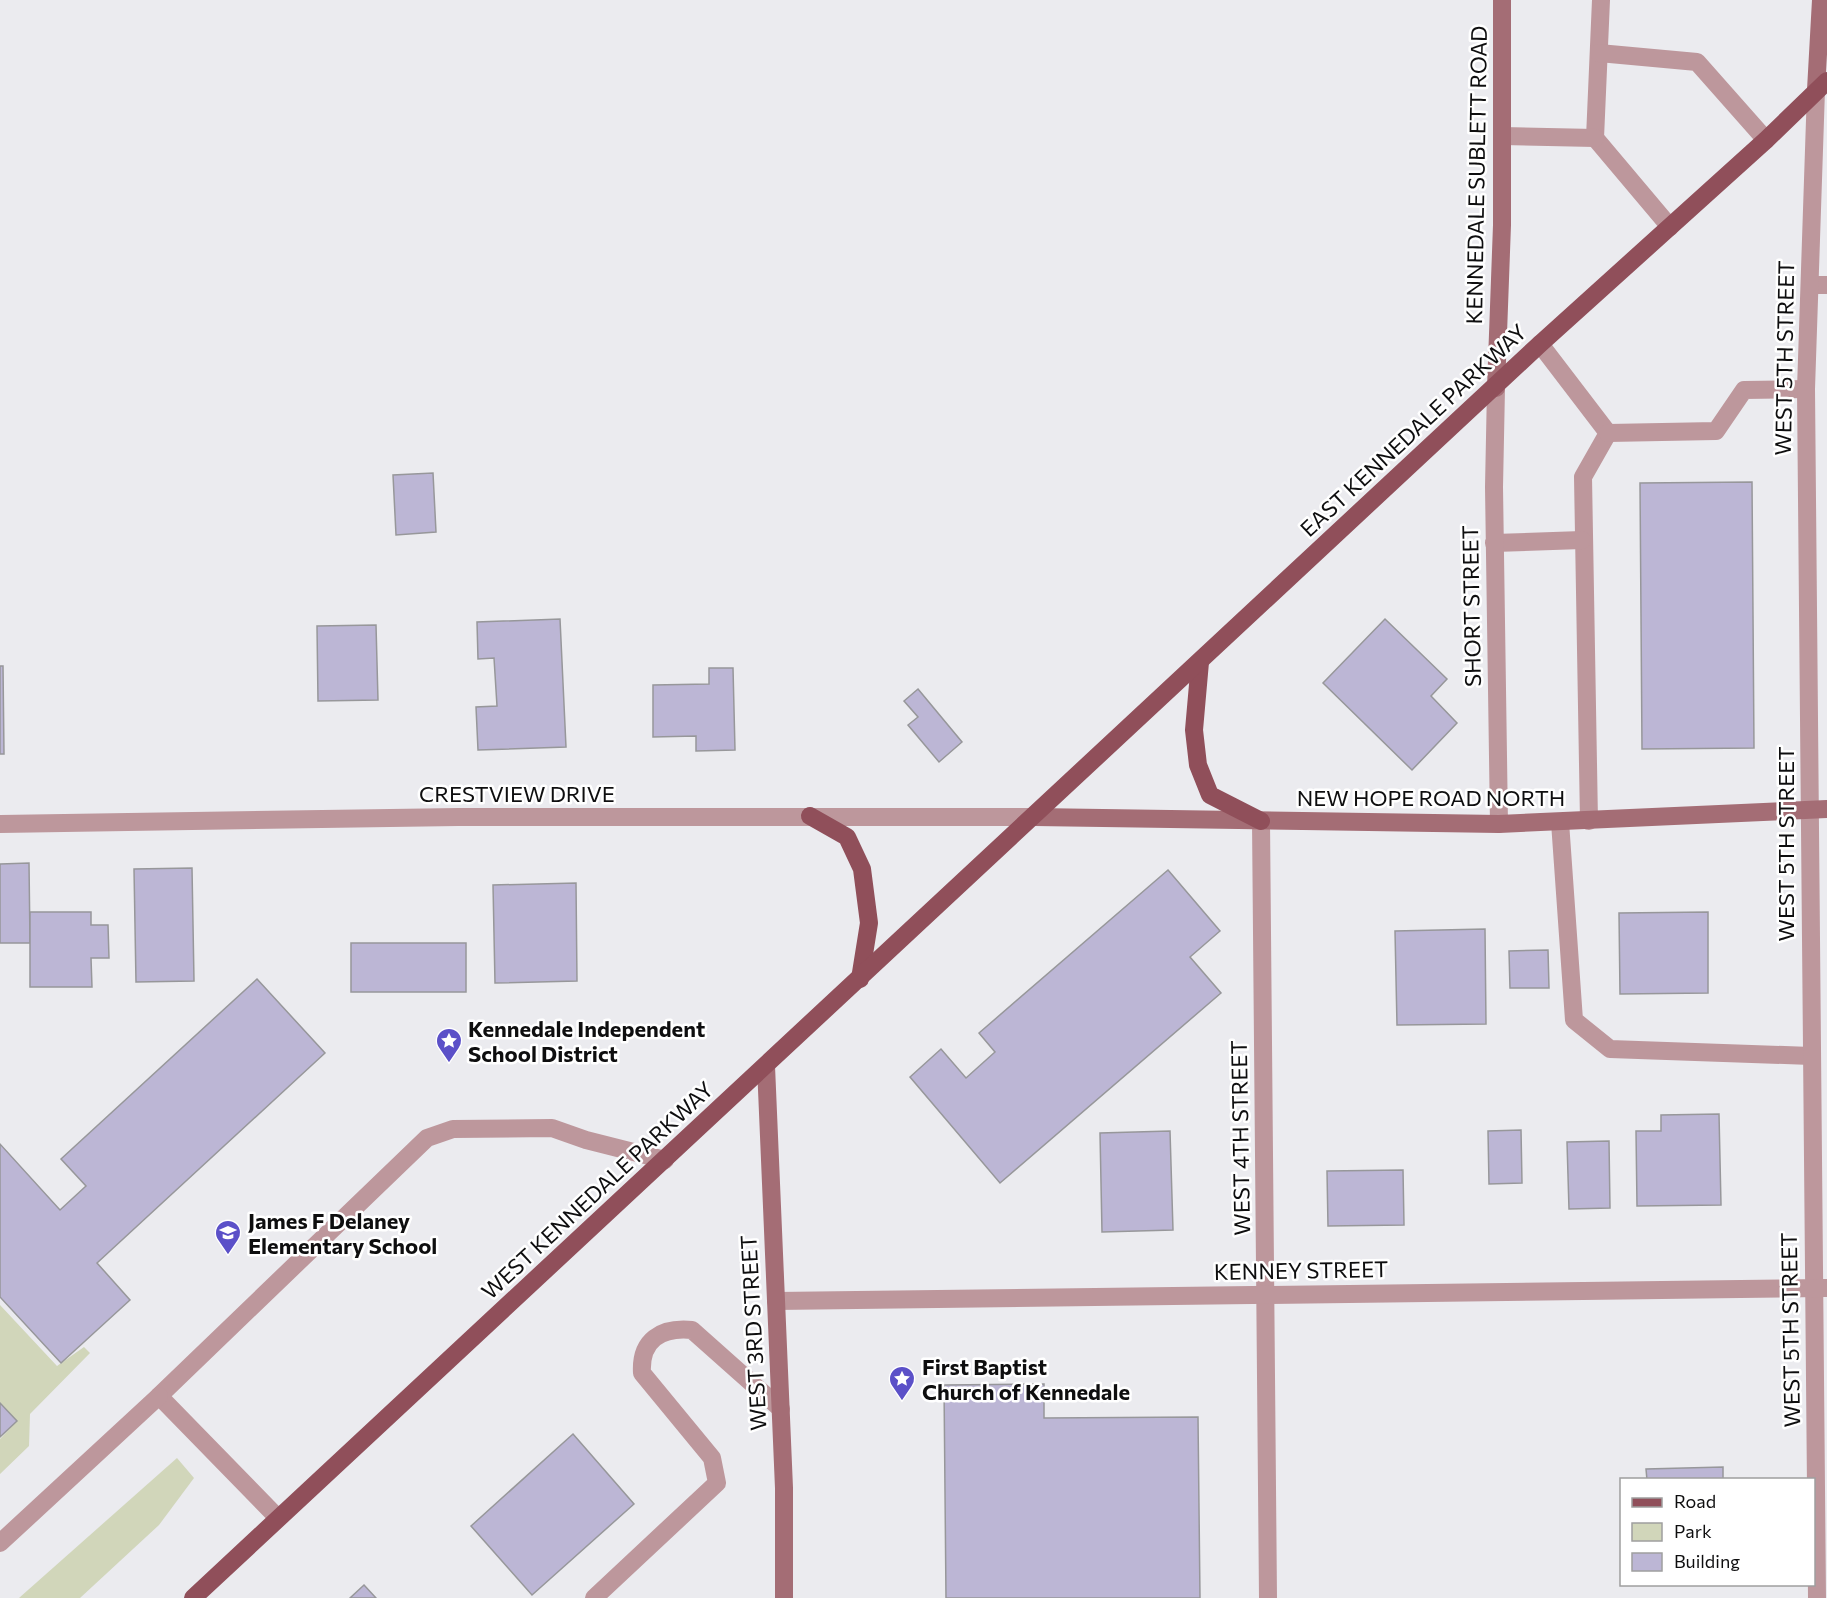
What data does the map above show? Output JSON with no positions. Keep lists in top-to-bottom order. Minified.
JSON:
{"streets":{"main road":["EAST KENNEDALE PARKWAY","WEST KENNEDALE PARKWAY"],"street":["KENNEDALE SUBLETT ROAD","WEST 5TH STREET","SHORT STREET","CRESTVIEW DRIVE","NEW HOPE ROAD NORTH","WEST 4TH STREET","KENNEY STREET","WEST 3RD STREET"]},"crossings":[["KENNEDALE SUBLETT ROAD","EAST KENNEDALE PARKWAY"],["KENNEDALE SUBLETT ROAD","SHORT STREET"],["WEST 5TH STREET","EAST KENNEDALE PARKWAY"],["WEST 5TH STREET","NEW HOPE ROAD NORTH"],["WEST 5TH STREET","KENNEY STREET"],["EAST KENNEDALE PARKWAY","SHORT STREET"],["EAST KENNEDALE PARKWAY","CRESTVIEW DRIVE"],["EAST KENNEDALE PARKWAY","NEW HOPE ROAD NORTH"],["EAST KENNEDALE PARKWAY","WEST KENNEDALE PARKWAY"],["SHORT STREET","NEW HOPE ROAD NORTH"],["CRESTVIEW DRIVE","NEW HOPE ROAD NORTH"],["CRESTVIEW DRIVE","WEST KENNEDALE PARKWAY"],["NEW HOPE ROAD NORTH","WEST 4TH STREET"],["NEW HOPE ROAD NORTH","WEST KENNEDALE PARKWAY"],["WEST 4TH STREET","KENNEY STREET"],["WEST KENNEDALE PARKWAY","WEST 3RD STREET"],["KENNEY STREET","WEST 3RD STREET"]],"places":{"place":["Kennedale Independent School District","First Baptist Church of Kennedale"],"school or university":["James F Delaney Elementary School"]},"legend":["Road","Park","Building"]}
